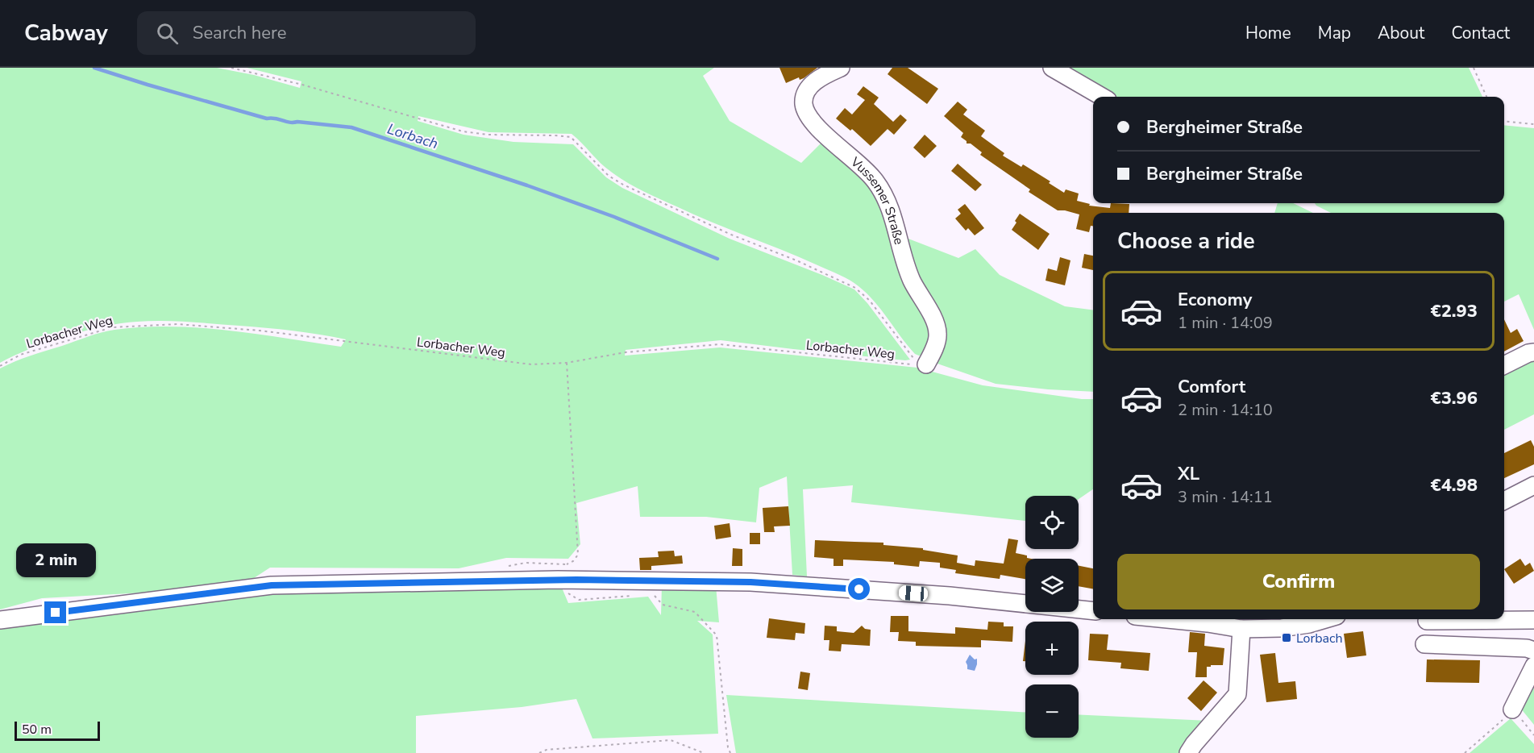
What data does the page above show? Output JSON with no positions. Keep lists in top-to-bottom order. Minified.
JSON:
{"streets":{"street":["Vussemer Straße"],"path":["Lorbacher Weg"]},"crossings":[["Vussemer Straße","Lorbacher Weg"]],"water":["Lorbach"],"places":{"transit":["Lorbach"]},"scale_bar":"50 m","page":{"header":"Cabway","search":"Search here","nav":["Home","Map","About","Contact"],"banner":["Bergheimer Straße","Bergheimer Straße"],"heading":"Choose a ride","list":[{"name":"Economy","note":"1 min · 14:09","value":"€2.93"},{"name":"Comfort","note":"2 min · 14:10","value":"€3.96"},{"name":"XL","note":"3 min · 14:11","value":"€4.98"}],"map_buttons":["+","−"],"bubble":"2 min","buttons":"Confirm","scale":"50 m"}}
